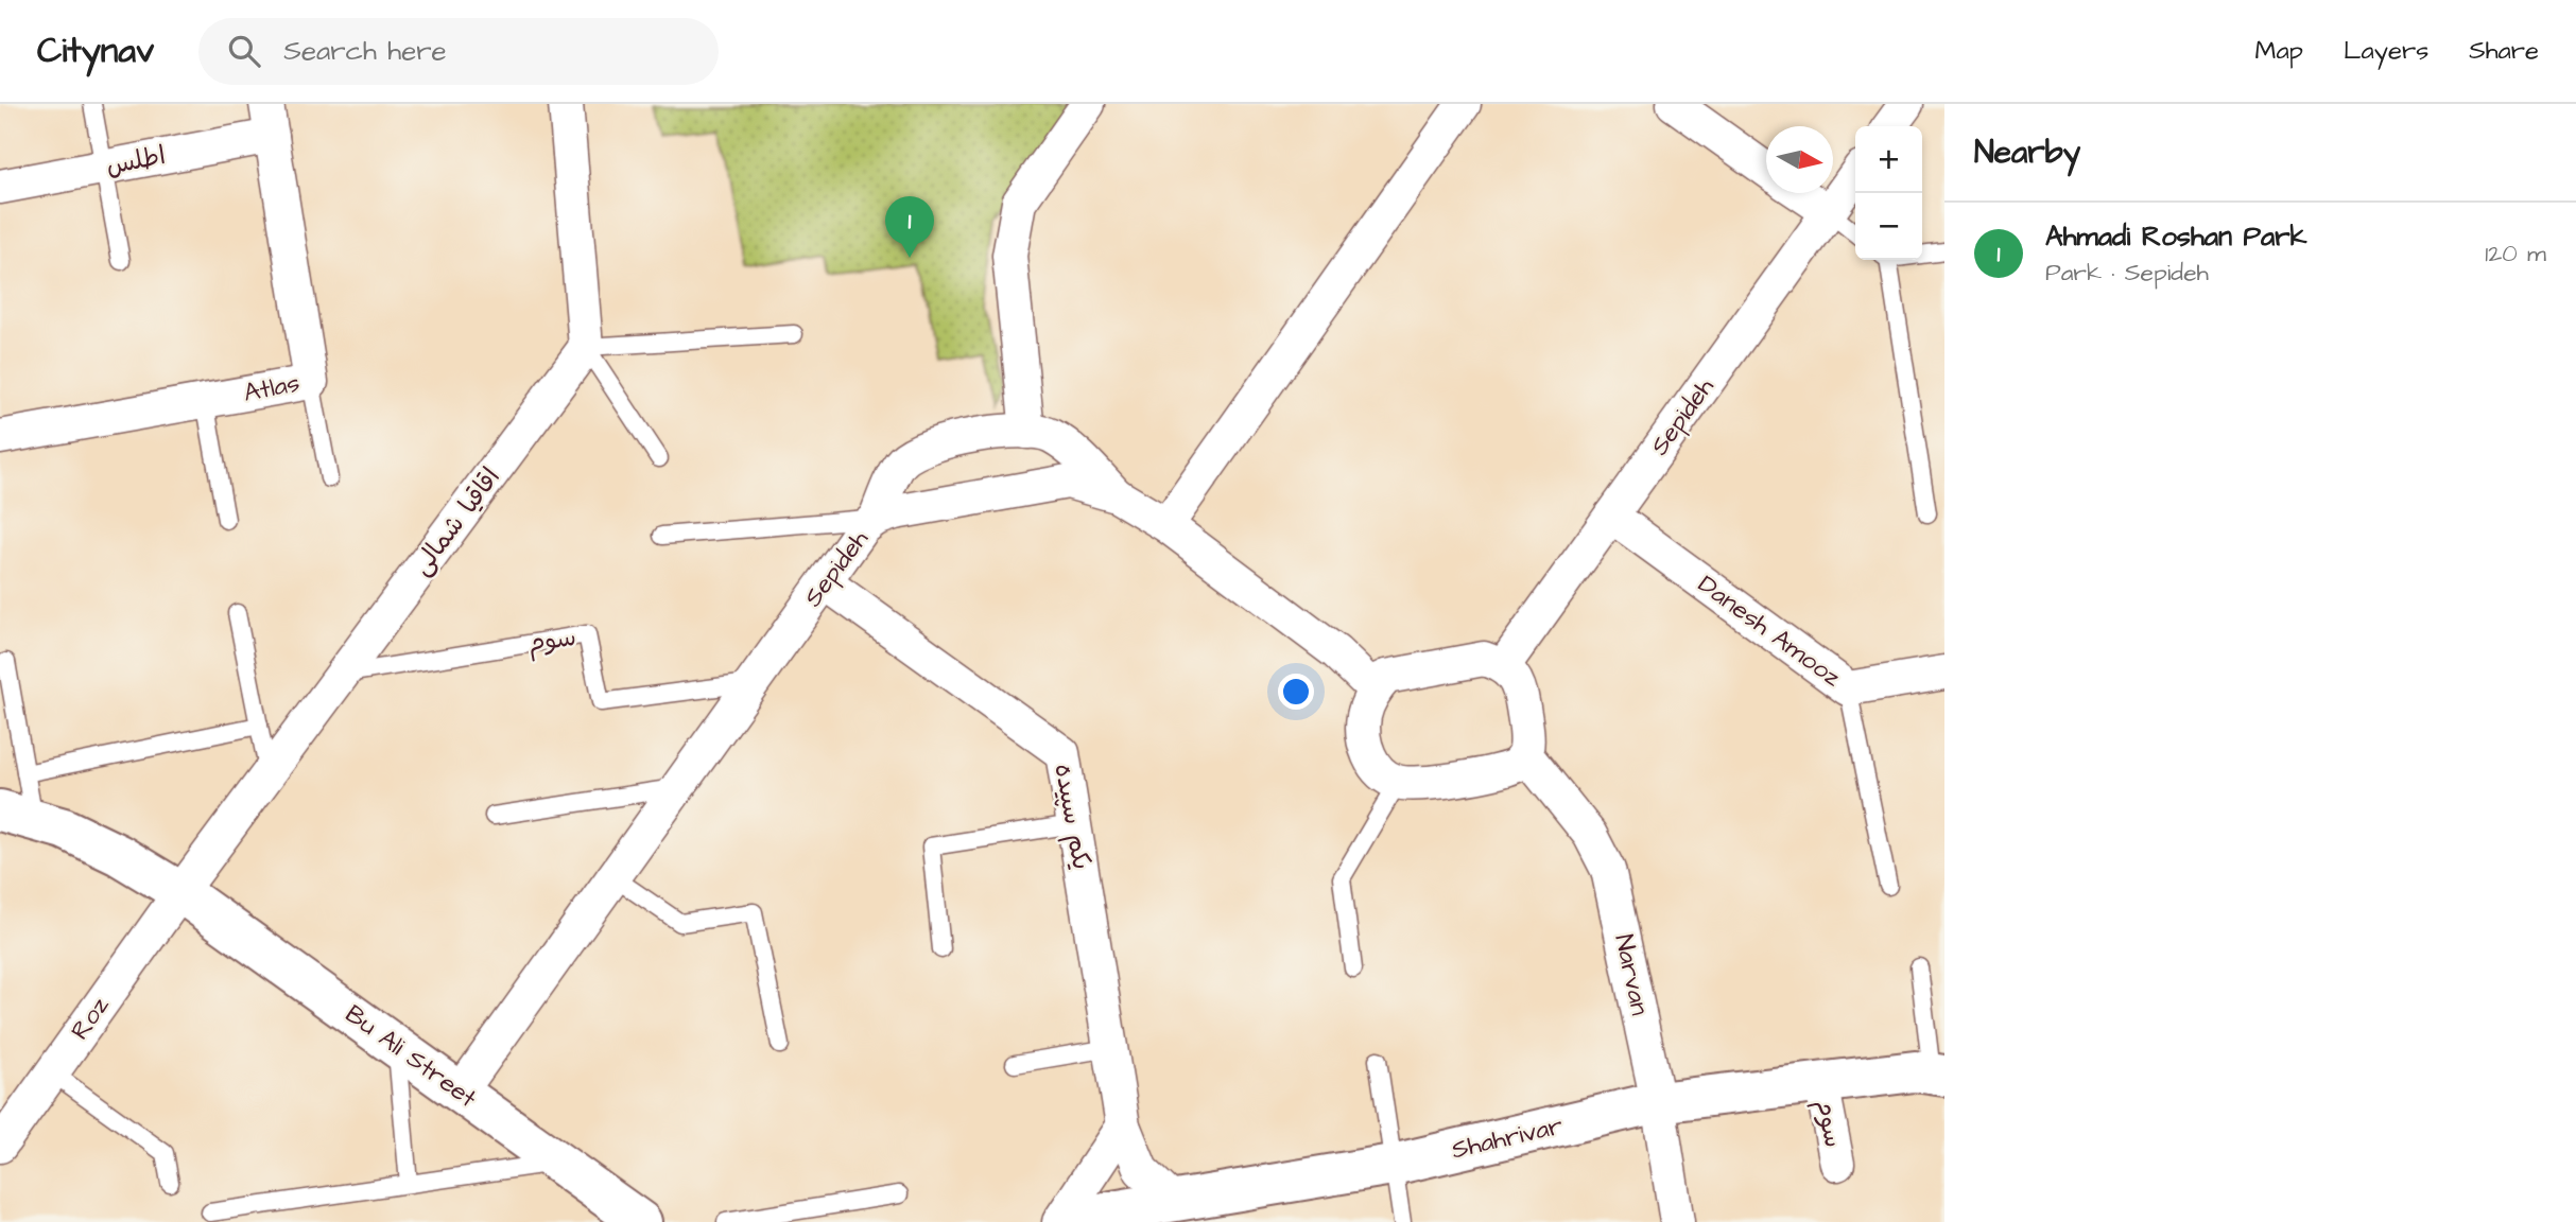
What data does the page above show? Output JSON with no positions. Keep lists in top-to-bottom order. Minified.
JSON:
{"streets":{"street":["اطلس","Atlas","Sepideh","اقاقیا شمالی","Danesh Amooz","سوم","یکم سپیده","Narvan","Roz","Bu Ali Street","Shahrivar"]},"crossings":[["اطلس","Atlas"],["Sepideh","Danesh Amooz"],["Sepideh","سوم"],["Sepideh","یکم سپیده"],["Sepideh","Narvan"],["Sepideh","Bu Ali Street"],["اقاقیا شمالی","سوم"],["اقاقیا شمالی","Roz"],["اقاقیا شمالی","Bu Ali Street"],["سوم","Shahrivar"],["یکم سپیده","Shahrivar"],["Narvan","Shahrivar"],["Roz","Bu Ali Street"]],"north":"right","page":{"header":"Citynav","search":"Search here","nav":["Map","Layers","Share"],"heading":"Nearby","map_buttons":["+","−"],"pins":"1","list":[{"mark":"1","name":"Ahmadi Roshan Park","note":"Park · Sepideh","value":"120 m"}]}}
